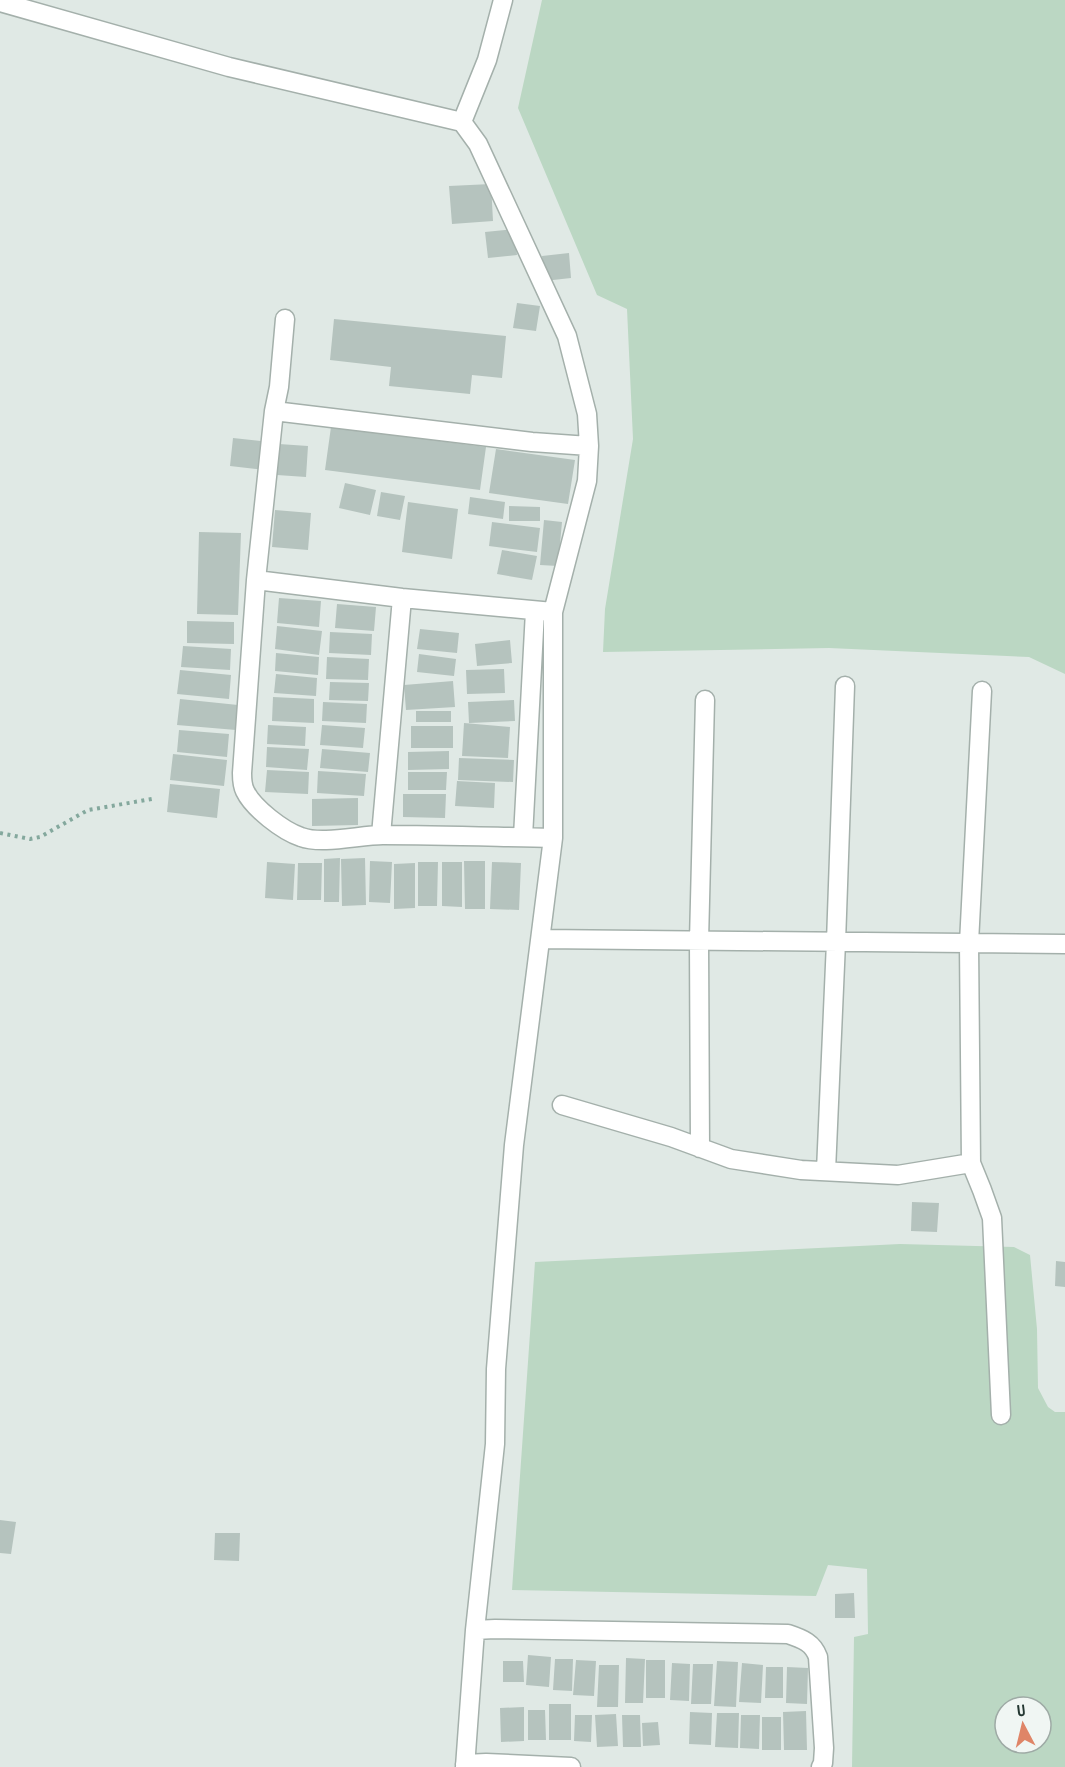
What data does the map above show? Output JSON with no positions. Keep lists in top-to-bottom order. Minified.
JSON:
{"north":"top"}
